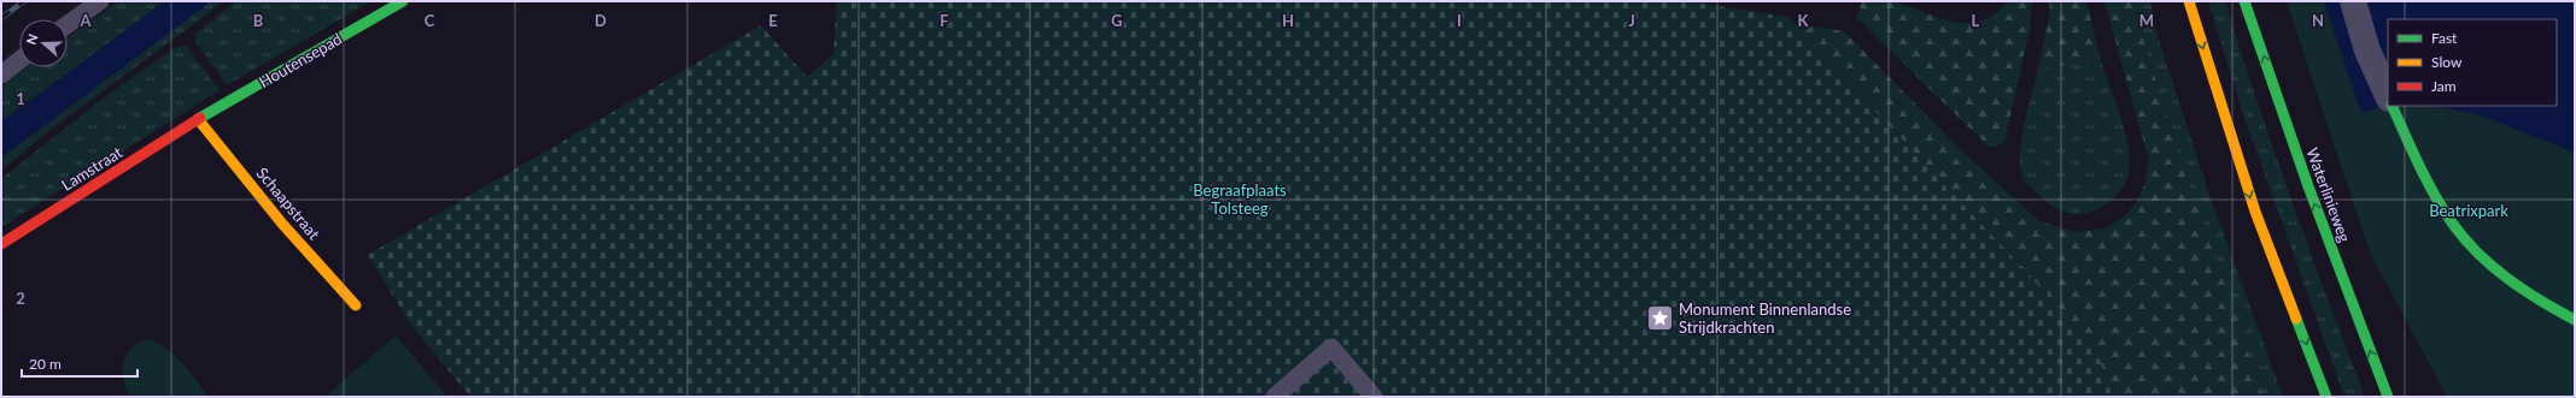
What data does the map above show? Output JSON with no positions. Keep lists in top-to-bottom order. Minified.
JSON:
{"streets":{"street":["Houtensepad","Lamstraat","Waterlinieweg","Schaapstraat"]},"crossings":[["Houtensepad","Lamstraat"],["Houtensepad","Schaapstraat"],["Lamstraat","Schaapstraat"]],"parks":["Begraafplaats Tolsteeg","Beatrixpark"],"places":{"place":["Monument Binnenlandse Strijdkrachten"]},"legend":["Fast","Slow","Jam"],"scale_bar":"20 m","north":"left","grid":{"columns":["A","B","C","D","E","F","G","H","I","J","K","L","M","N"],"rows":["1","2"]}}
